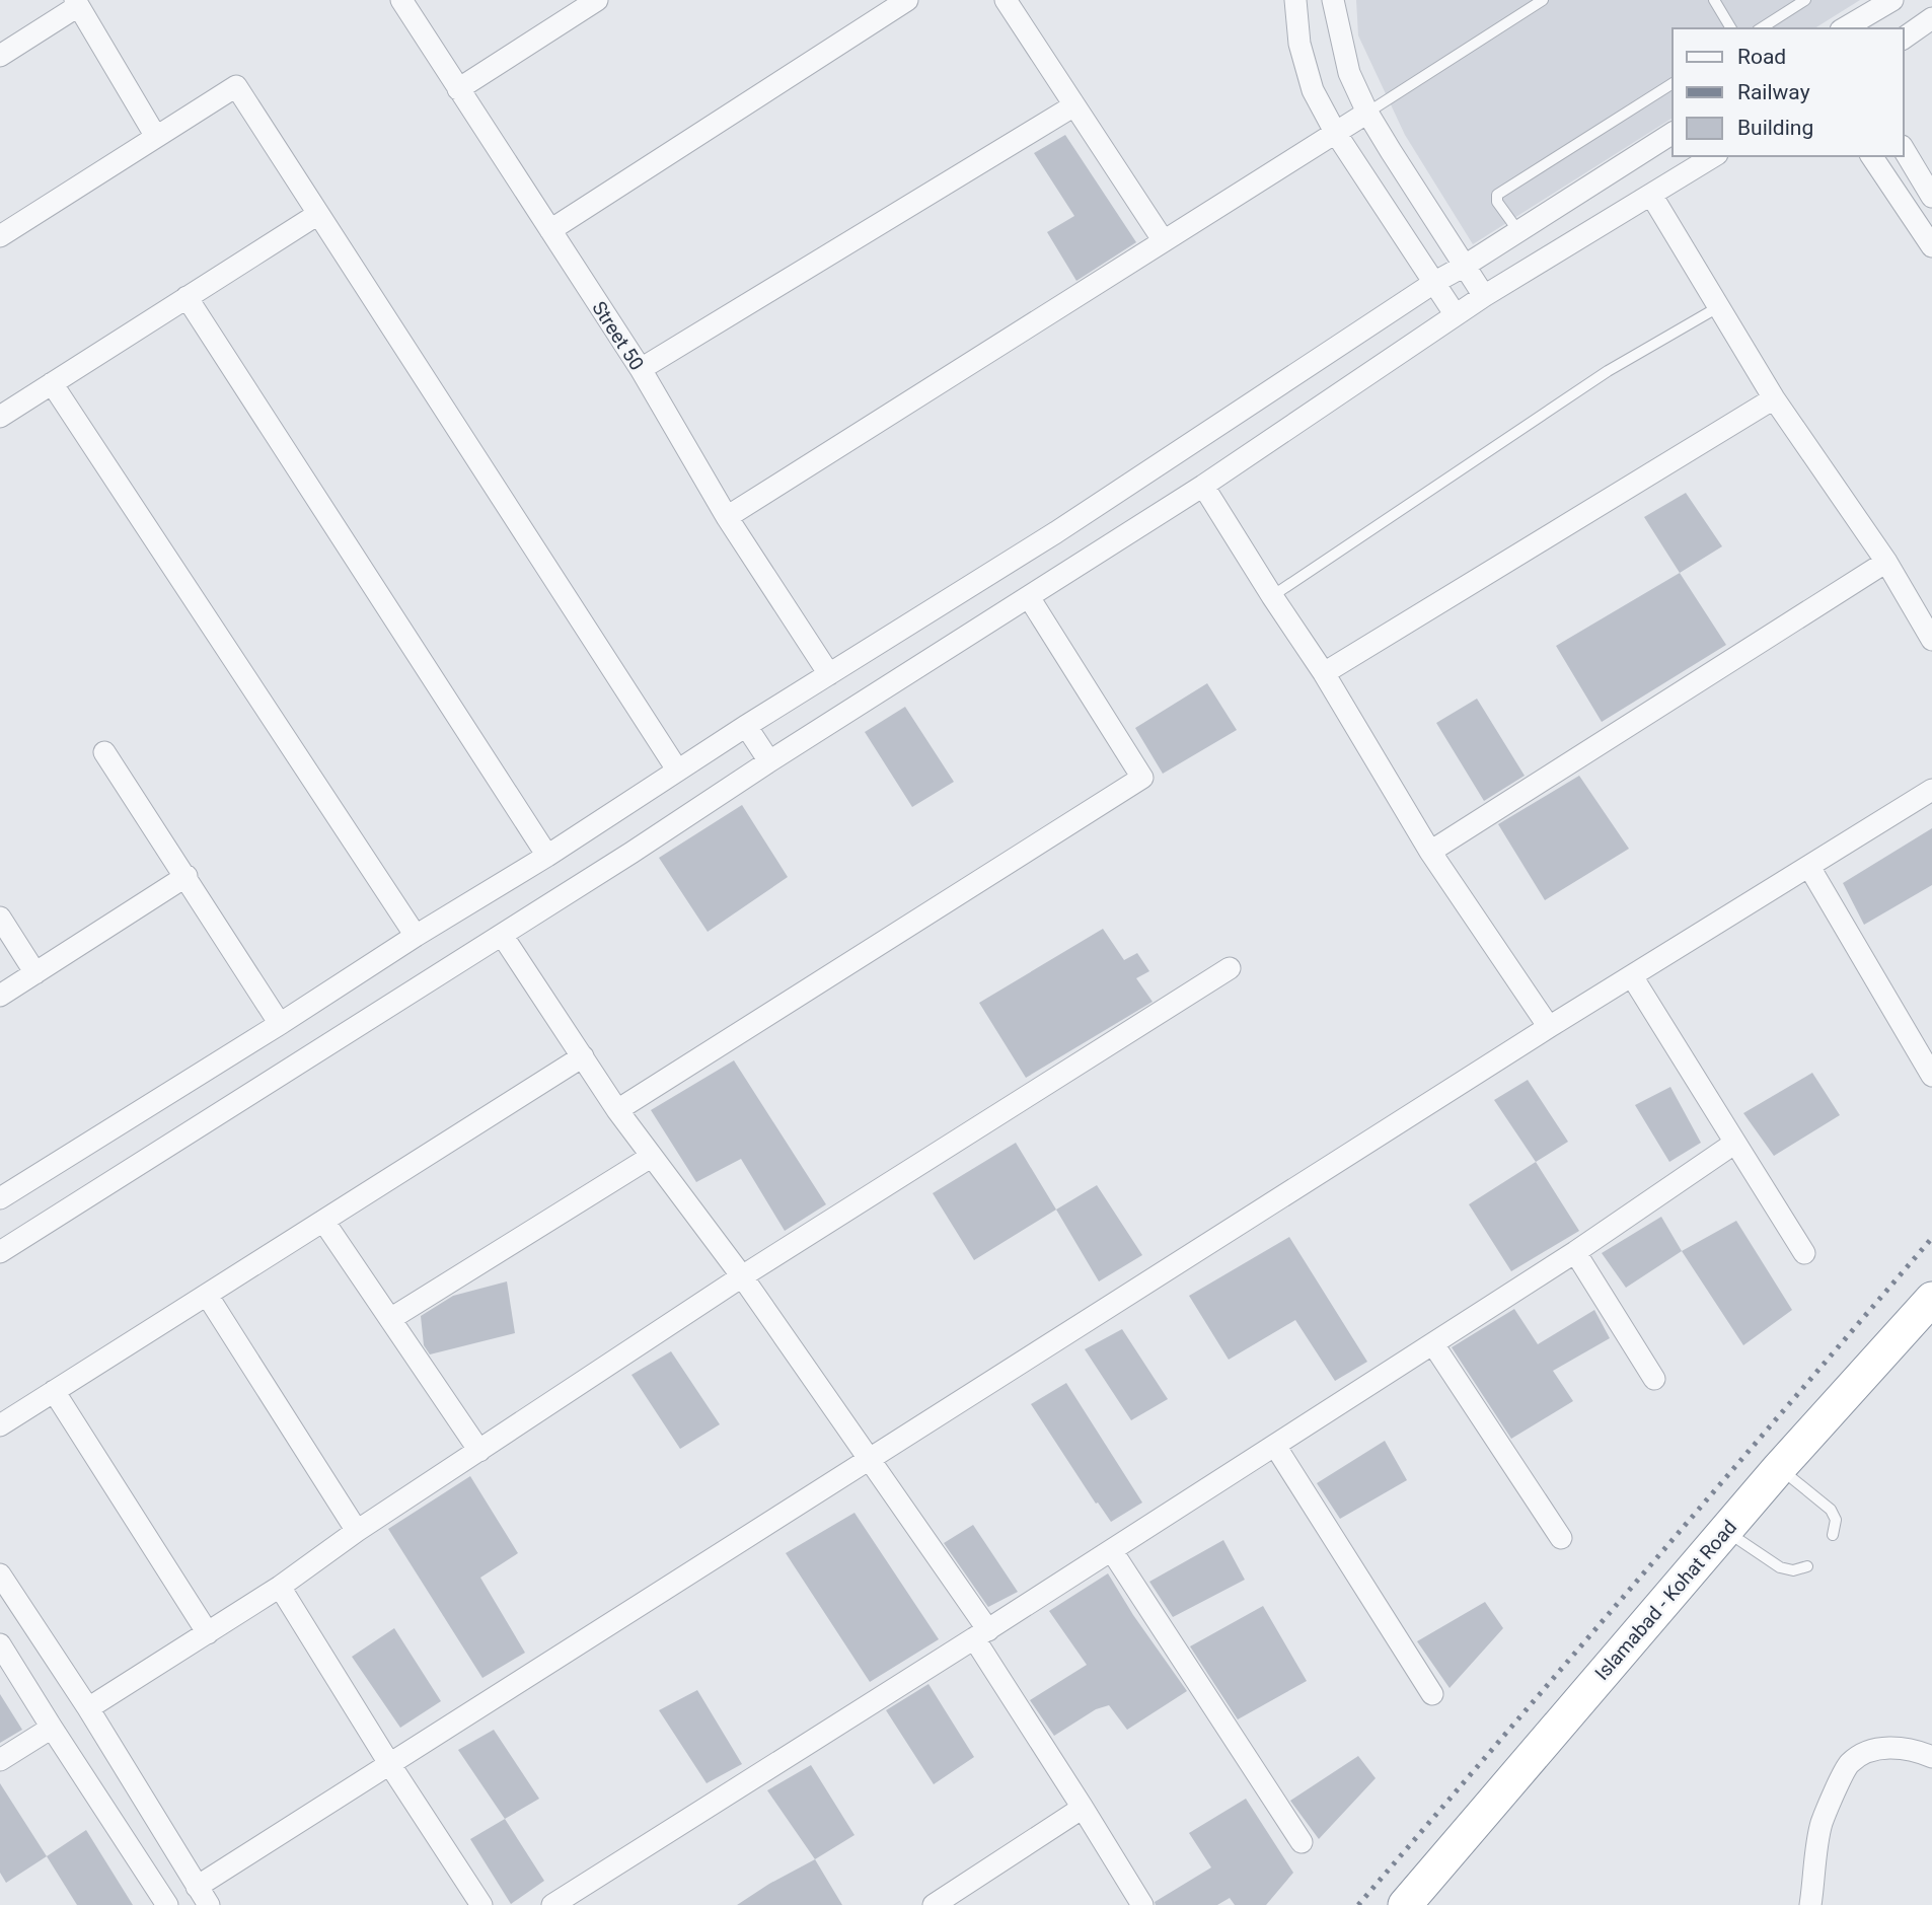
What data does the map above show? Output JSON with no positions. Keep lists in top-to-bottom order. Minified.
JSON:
{"streets":{"highway":["Islamabad - Kohat Road"],"street":["Street 50"]},"legend":["Road","Railway","Building"]}
